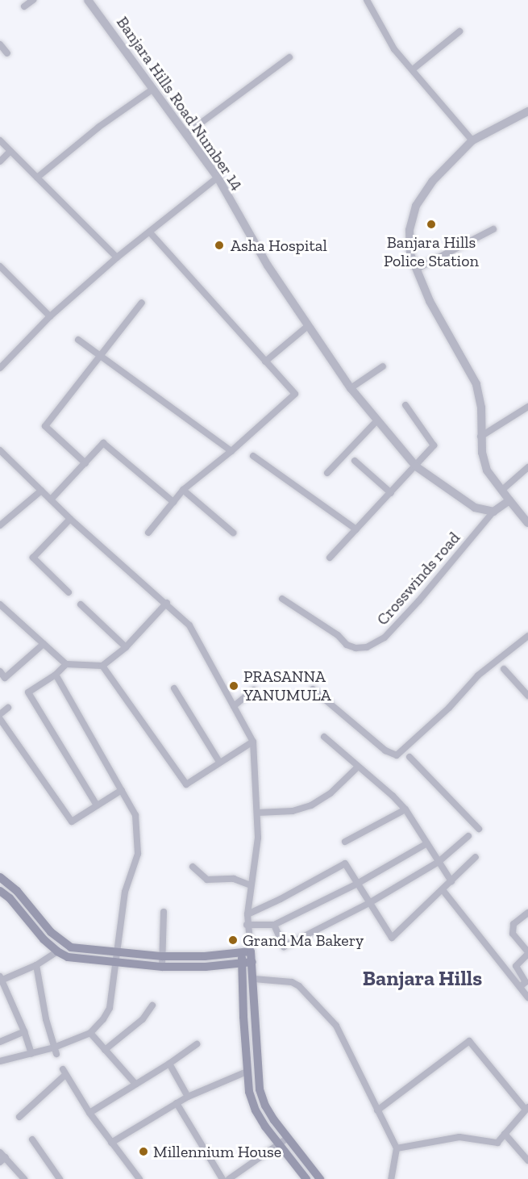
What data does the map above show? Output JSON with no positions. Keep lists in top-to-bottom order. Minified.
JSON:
{"streets":{"street":["Banjara Hills Road Number 14","Crosswinds road"]},"crossings":[["Banjara Hills Road Number 14","Crosswinds road"]],"districts":["Banjara Hills"],"places":["Banjara Hills Police Station","Asha Hospital","PRASANNA YANUMULA","Grand Ma Bakery","Millennium House"]}
